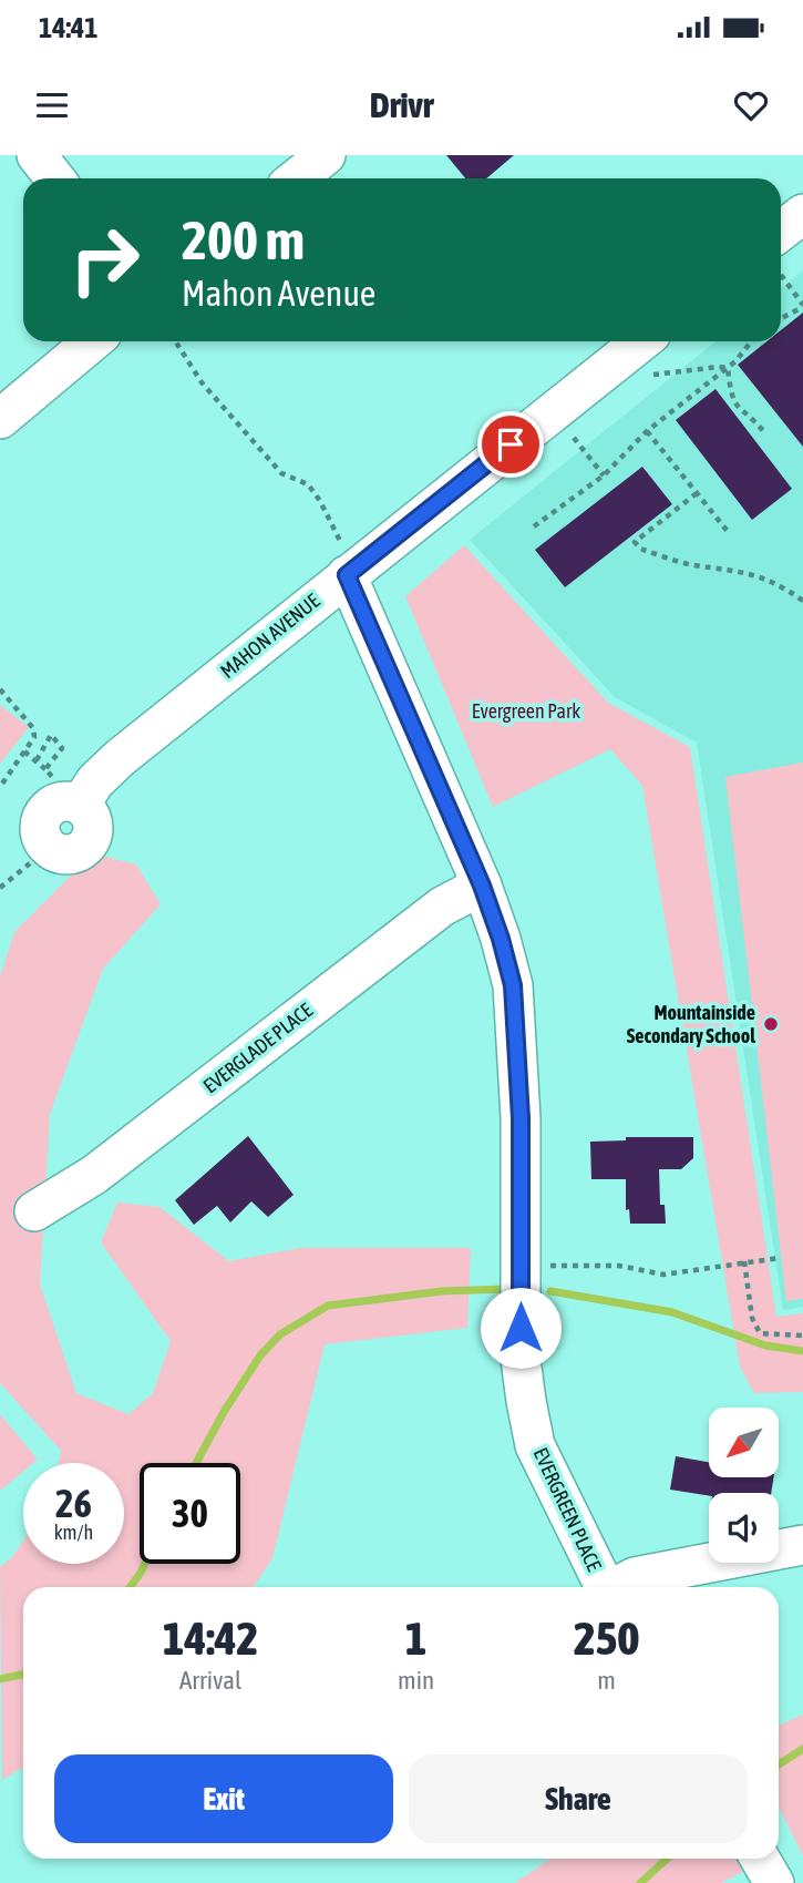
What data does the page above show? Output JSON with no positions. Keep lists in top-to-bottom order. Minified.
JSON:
{"streets":{"street":["MAHON AVENUE","EVERGLADE PLACE","EVERGREEN PLACE"]},"crossings":[["MAHON AVENUE","EVERGREEN PLACE"],["EVERGLADE PLACE","EVERGREEN PLACE"]],"parks":["Evergreen Park"],"places":["Mountainside Secondary School"],"north":"bottom left","page":{"status":"14:41","header":"Drivr","turn":["200 m","Mahon Avenue"],"speed":"26 km/h","limit":"30","eta":["14:42","Arrival","1","min","250","m"],"buttons":["Exit","Share"]}}
